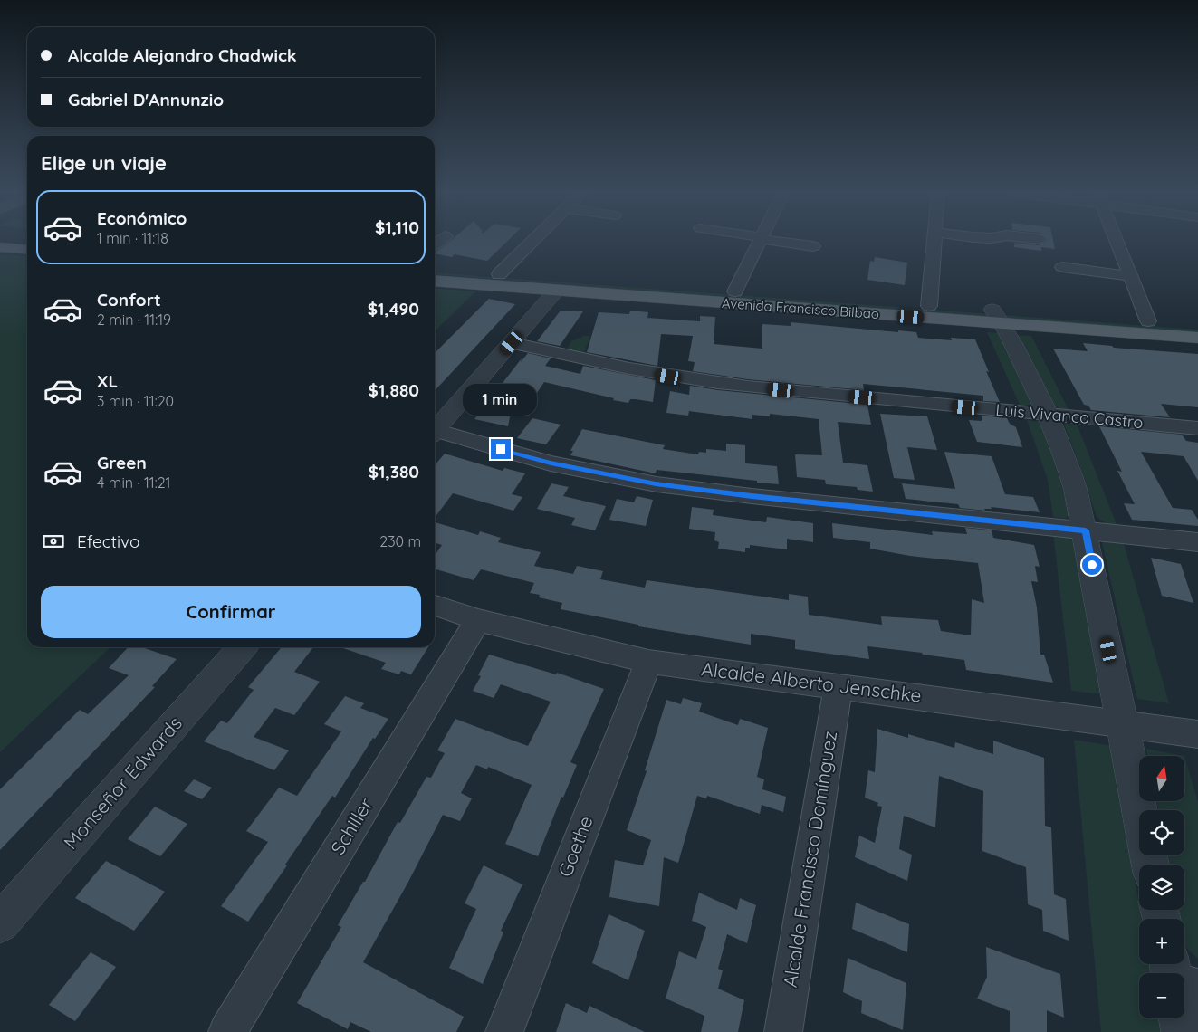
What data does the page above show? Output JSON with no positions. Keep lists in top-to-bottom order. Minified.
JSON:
{"streets":{"main road":["Avenida Francisco Bilbao"],"street":["Luis Vivanco Castro","Alcalde Alberto Jenschke","Monseñor Edwards","Schiller","Goethe","Alcalde Francisco Domínguez"]},"crossings":[["Alcalde Alberto Jenschke","Schiller"],["Alcalde Alberto Jenschke","Goethe"],["Alcalde Alberto Jenschke","Alcalde Francisco Domínguez"]],"north":"top","page":{"banner":["Alcalde Alejandro Chadwick","Gabriel D'Annunzio"],"heading":"Elige un viaje","list":[{"name":"Económico","note":"1 min · 11:18","value":"$1,110"},{"name":"Confort","note":"2 min · 11:19","value":"$1,490"},{"name":"XL","note":"3 min · 11:20","value":"$1,880"},{"name":"Green","note":"4 min · 11:21","value":"$1,380"}],"bubble":"1 min","pay":["Efectivo","230 m"],"buttons":"Confirmar","map_buttons":["+","−"]}}
